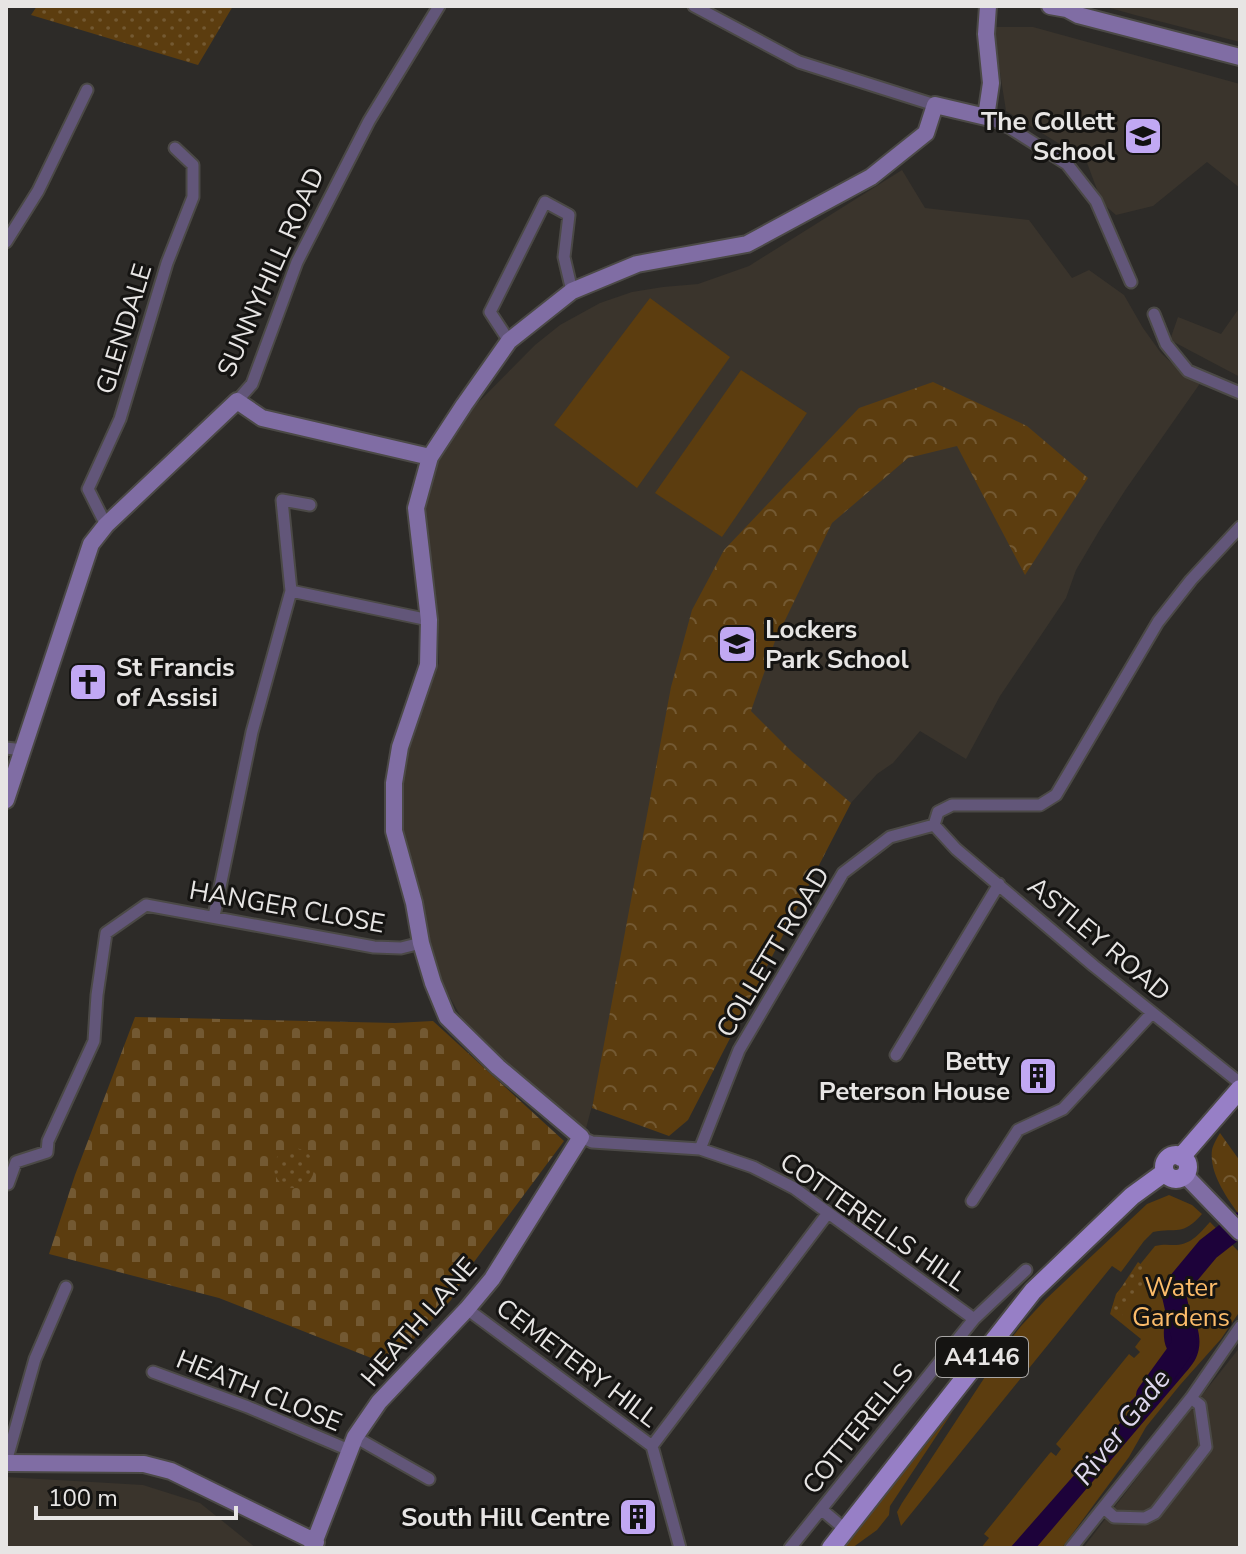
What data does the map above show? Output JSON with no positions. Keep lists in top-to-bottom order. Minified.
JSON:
{"streets":{"main road":["A4146"],"street":["SUNNYHILL ROAD","GLENDALE","HANGER CLOSE","ASTLEY ROAD","COLLETT ROAD","COTTERELLS HILL","HEATH LANE","CEMETERY HILL","HEATH CLOSE","COTTERELLS"]},"crossings":[["SUNNYHILL ROAD","GLENDALE"],["ASTLEY ROAD","COLLETT ROAD"],["COLLETT ROAD","COTTERELLS HILL"],["COTTERELLS HILL","HEATH LANE"],["COTTERELLS HILL","COTTERELLS"],["HEATH LANE","CEMETERY HILL"],["HEATH LANE","HEATH CLOSE"]],"water":["River Gade"],"parks":["Water Gardens"],"places":{"school or university":["The Collett School","Lockers Park School"],"church":["St Francis of Assisi"],"building":["Betty Peterson House","South Hill Centre"]},"scale_bar":"100 m"}
